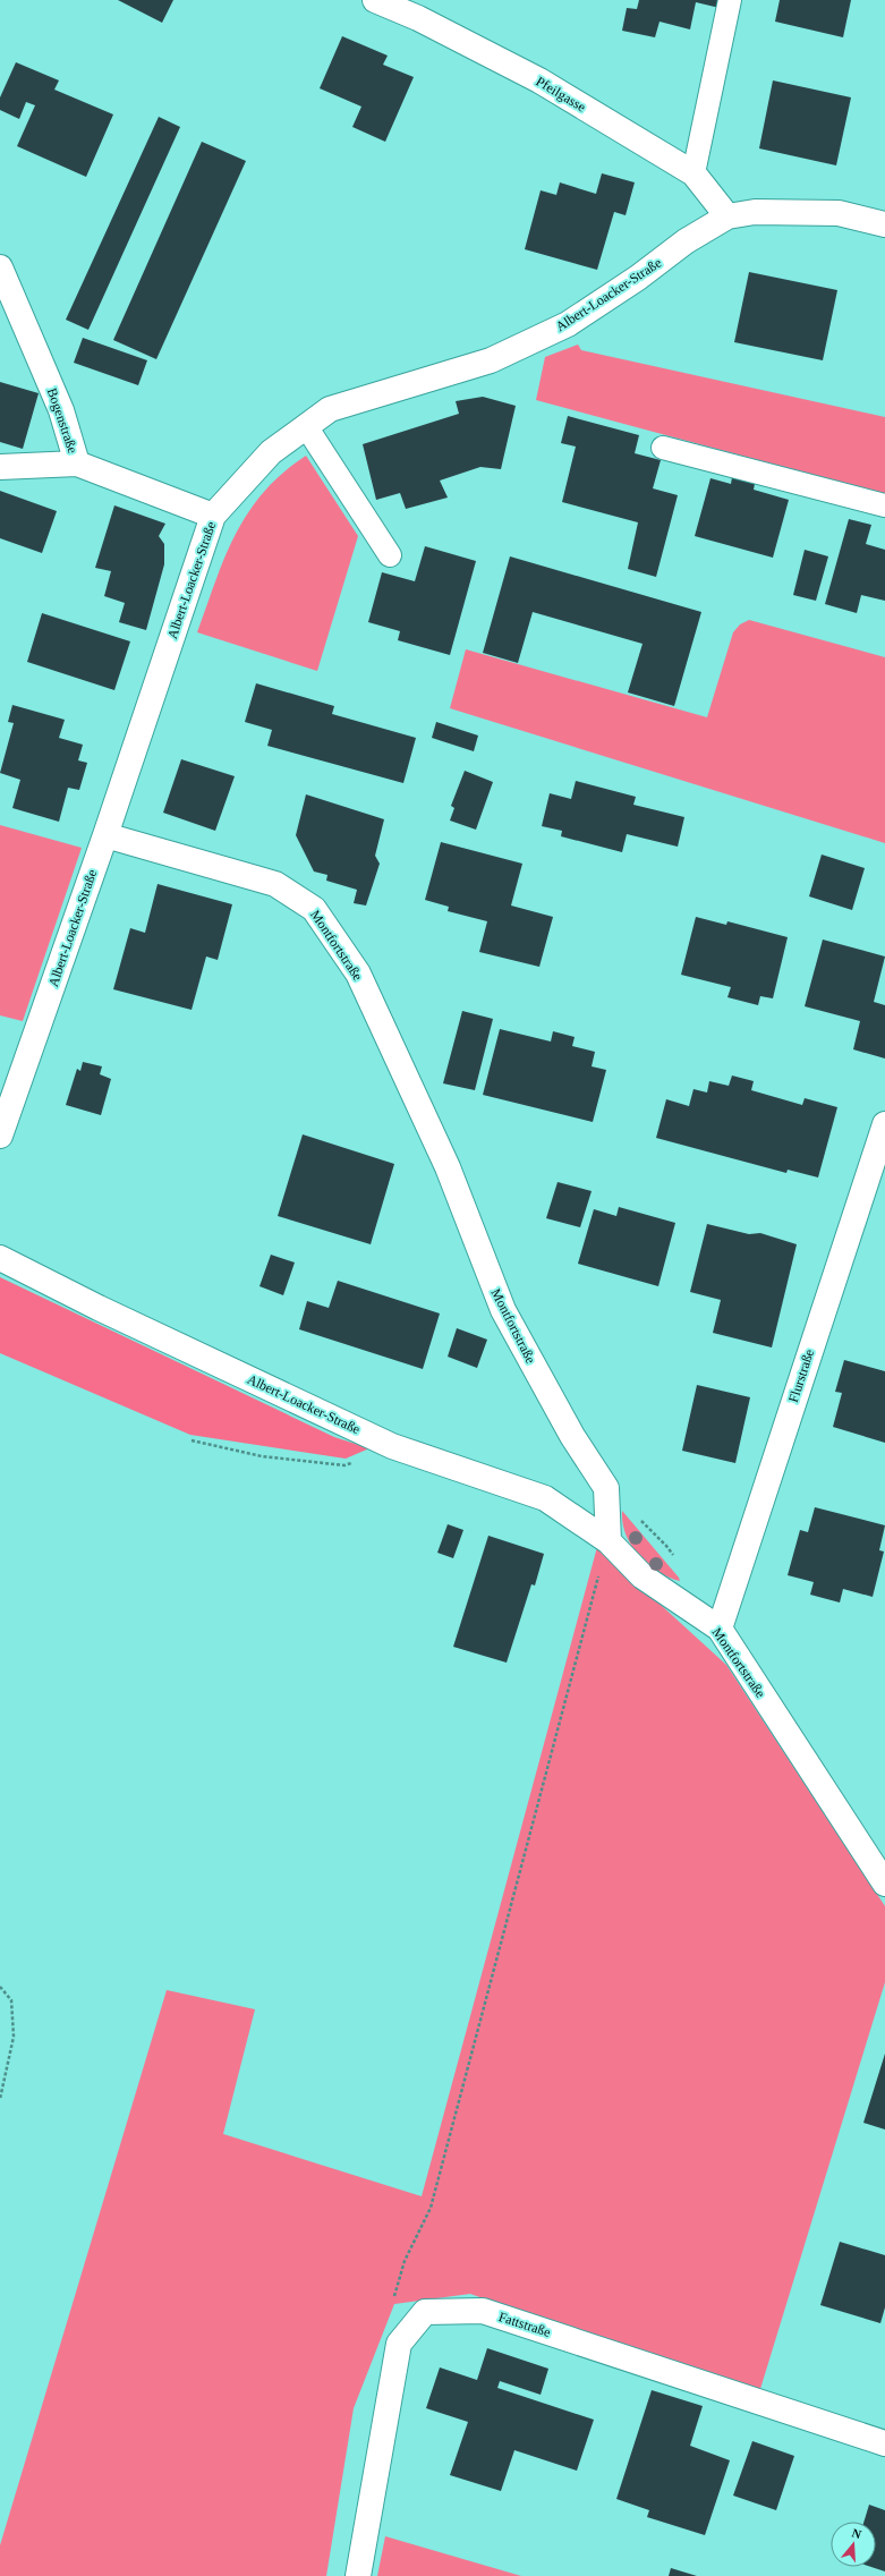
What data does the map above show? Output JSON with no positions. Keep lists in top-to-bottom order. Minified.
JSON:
{"streets":{"street":["Pfeilgasse","Albert-Loacker-Straße","Bogenstraße","Montfortstraße","Flurstraße","Fattstraße"]},"crossings":[["Pfeilgasse","Albert-Loacker-Straße"],["Albert-Loacker-Straße","Bogenstraße"],["Albert-Loacker-Straße","Montfortstraße"],["Montfortstraße","Flurstraße"]],"north":"top"}
